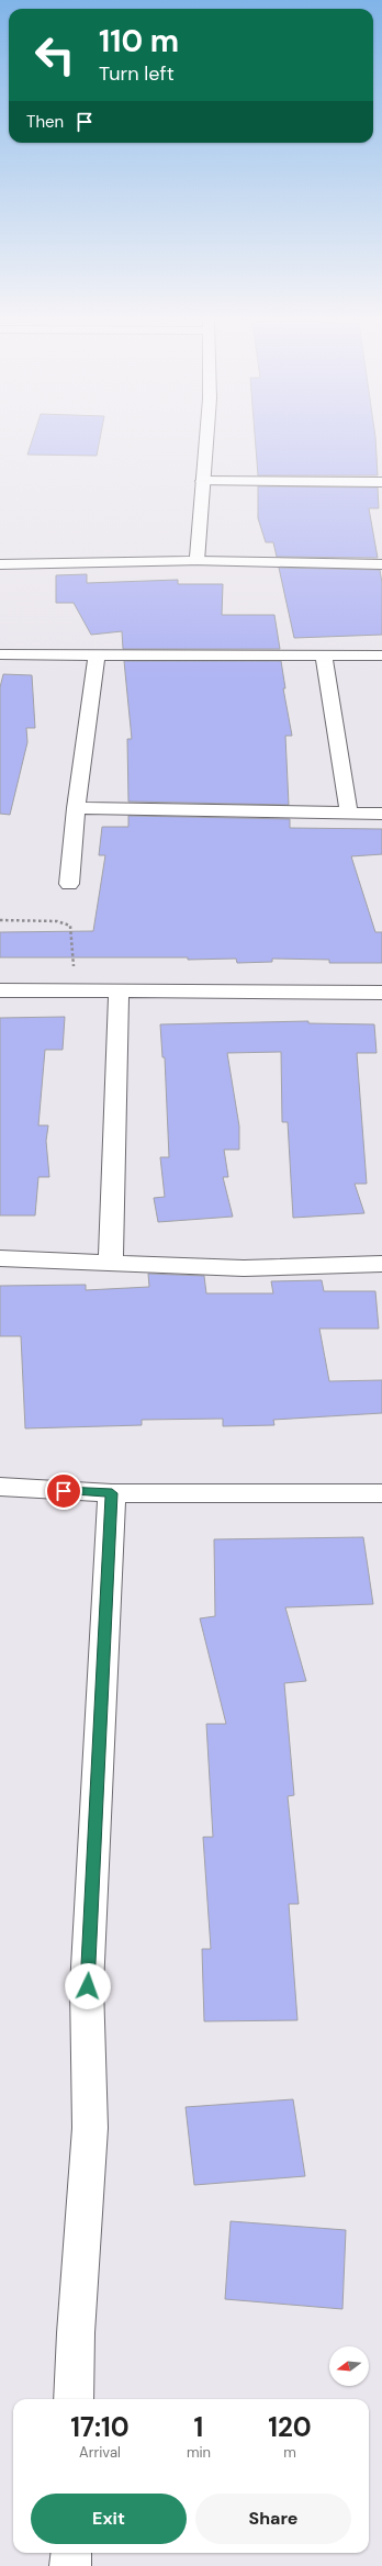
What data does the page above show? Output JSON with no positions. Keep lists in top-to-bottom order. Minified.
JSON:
{"north":"left","page":{"turn":["110 m","Turn left"],"then":"Then","eta":["17:10","Arrival","1","min","120","m"],"buttons":["Exit","Share"]}}
